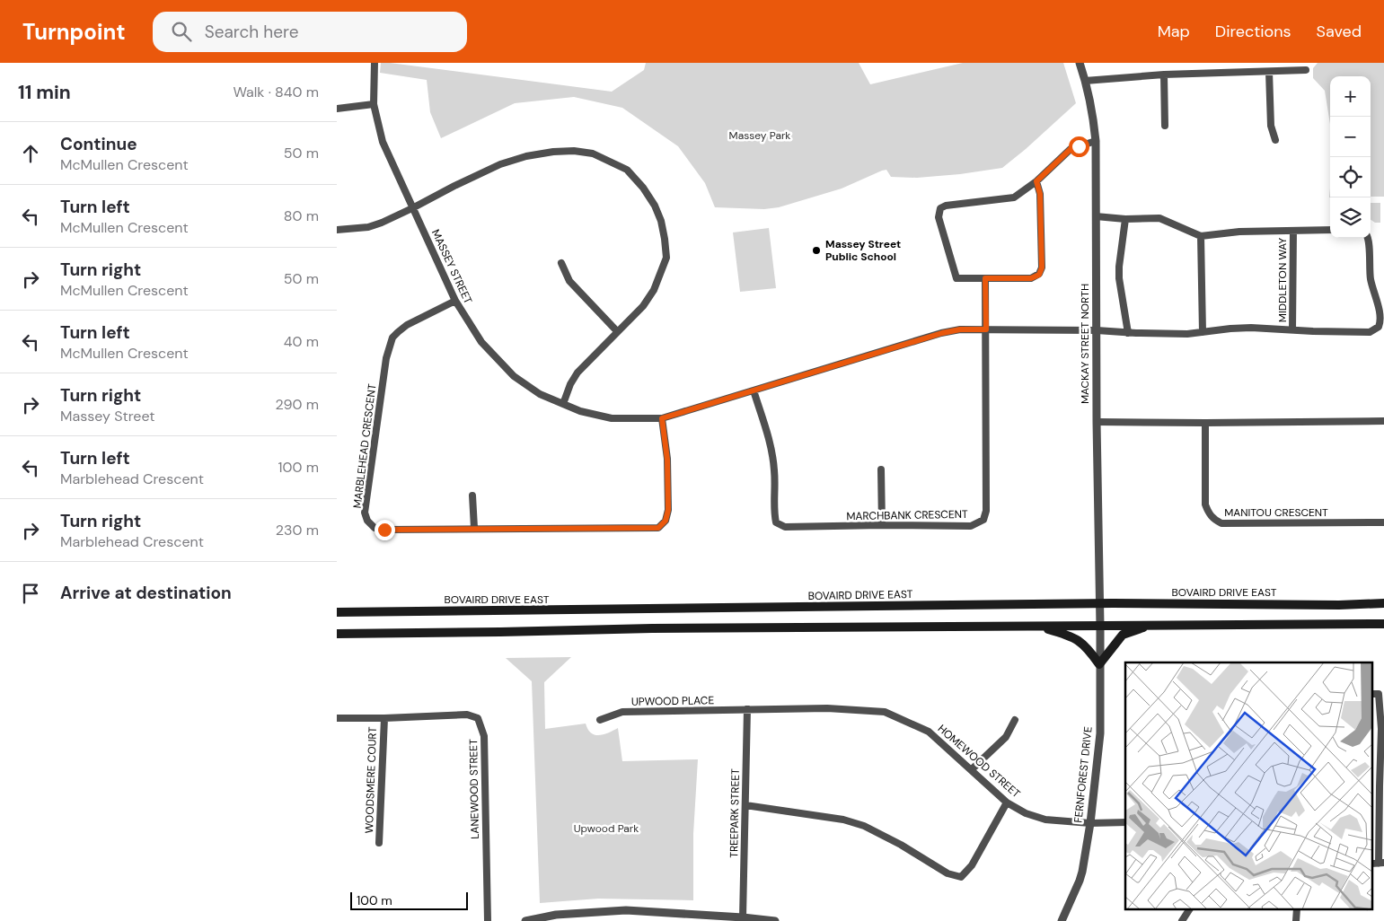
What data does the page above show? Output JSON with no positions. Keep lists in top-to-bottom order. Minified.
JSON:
{"streets":{"main road":["BOVAIRD DRIVE EAST"],"street":["MASSEY STREET","MIDDLETON WAY","MACKAY STREET NORTH","MARBLEHEAD CRESCENT","MANITOU CRESCENT","MARCHBANK CRESCENT","UPWOOD PLACE","HOMEWOOD STREET","FERNFOREST DRIVE","WOODSMERE COURT","LANEWOOD STREET","TREEPARK STREET"]},"crossings":[["MASSEY STREET","MIDDLETON WAY"],["MASSEY STREET","MACKAY STREET NORTH"],["MASSEY STREET","MARBLEHEAD CRESCENT"],["MASSEY STREET","MARCHBANK CRESCENT"],["MIDDLETON WAY","MACKAY STREET NORTH"],["MACKAY STREET NORTH","BOVAIRD DRIVE EAST"],["MACKAY STREET NORTH","FERNFOREST DRIVE"],["UPWOOD PLACE","HOMEWOOD STREET"],["UPWOOD PLACE","TREEPARK STREET"],["HOMEWOOD STREET","FERNFOREST DRIVE"],["HOMEWOOD STREET","TREEPARK STREET"],["WOODSMERE COURT","LANEWOOD STREET"]],"parks":["Massey Park","Upwood Park"],"places":["Massey Street Public School"],"scale_bar":"100 m","page":{"header":"Turnpoint","search":"Search here","nav":["Map","Directions","Saved"],"heading":["11 min","Walk · 840 m"],"map_buttons":["+","−"],"list":[["Continue","McMullen Crescent","50 m"],["Turn left","McMullen Crescent","80 m"],["Turn right","McMullen Crescent","50 m"],["Turn left","McMullen Crescent","40 m"],["Turn right","Massey Street","290 m"],["Turn left","Marblehead Crescent","100 m"],["Turn right","Marblehead Crescent","230 m"],"Arrive at destination"],"scale":"100 m"}}
